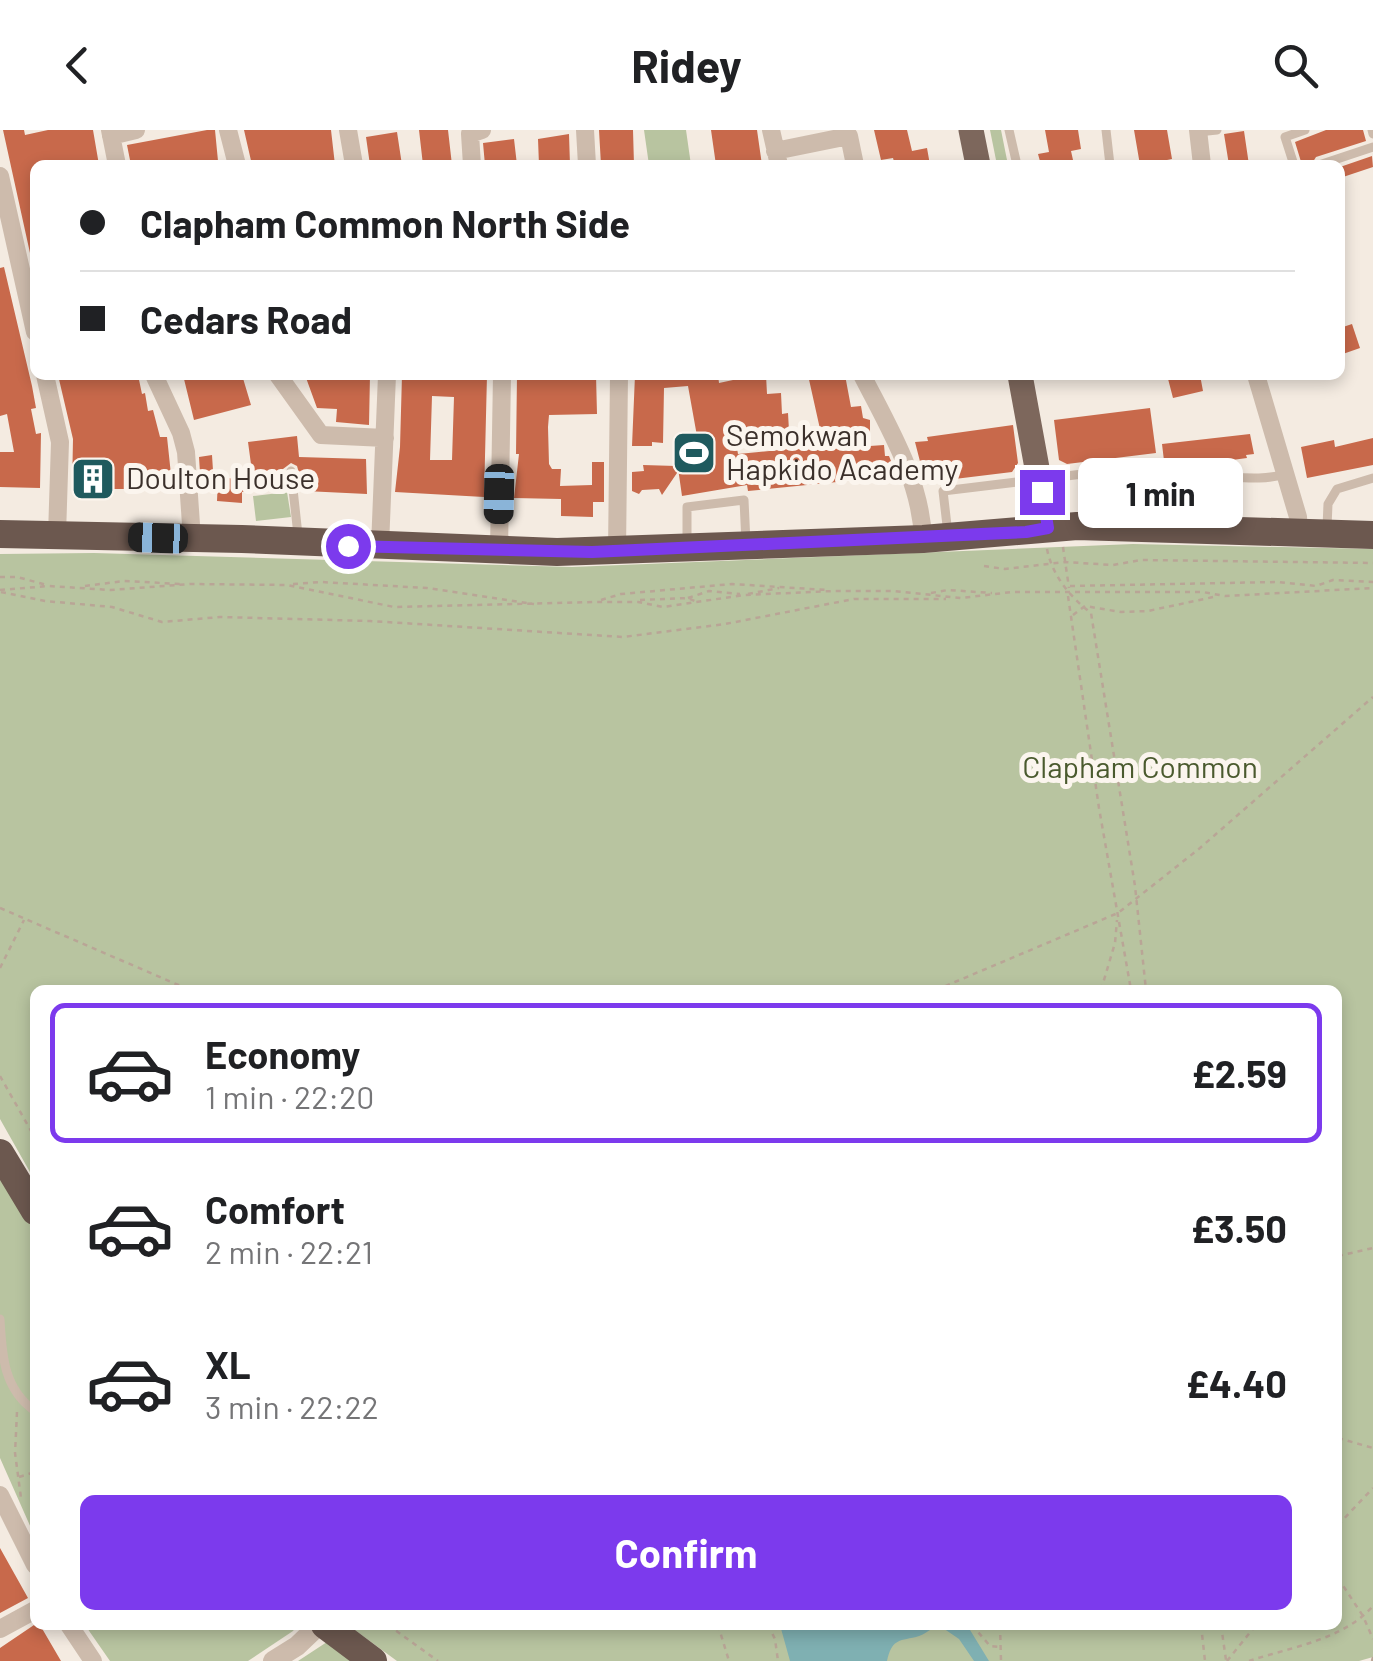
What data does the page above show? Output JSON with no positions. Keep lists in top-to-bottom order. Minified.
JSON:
{"parks":["Clapham Common"],"places":{"sports":["Semokwan Hapkido Academy"],"building":["Doulton House"]},"page":{"header":"Ridey","banner":["Clapham Common North Side","Cedars Road"],"bubble":"1 min","list":[{"name":"Economy","note":"1 min · 22:20","value":"£2.59"},{"name":"Comfort","note":"2 min · 22:21","value":"£3.50"},{"name":"XL","note":"3 min · 22:22","value":"£4.40"}],"buttons":"Confirm"}}
